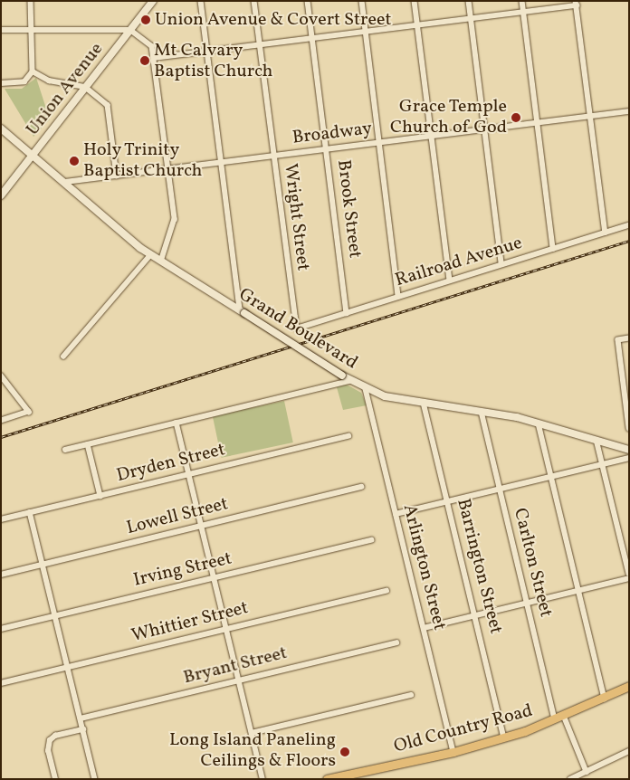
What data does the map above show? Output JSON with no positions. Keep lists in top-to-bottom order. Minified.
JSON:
{"streets":{"main road":["Old Country Road"],"street":["Union Avenue","Broadway","Brook Street","Wright Street","Railroad Avenue","Grand Boulevard","Dryden Street","Lowell Street","Carlton Street","Barrington Street","Arlington Street","Irving Street","Whittier Street","Bryant Street"]},"crossings":[["Union Avenue","Grand Boulevard"],["Broadway","Brook Street"],["Broadway","Wright Street"],["Broadway","Grand Boulevard"],["Brook Street","Railroad Avenue"],["Wright Street","Railroad Avenue"],["Grand Boulevard","Carlton Street"],["Grand Boulevard","Barrington Street"],["Grand Boulevard","Arlington Street"],["Carlton Street","Old Country Road"],["Barrington Street","Old Country Road"],["Arlington Street","Old Country Road"]],"places":["Union Avenue & Covert Street","Mt Calvary Baptist Church","Grace Temple Church of God","Holy Trinity Baptist Church","Long Island Paneling Ceilings & Floors"]}
